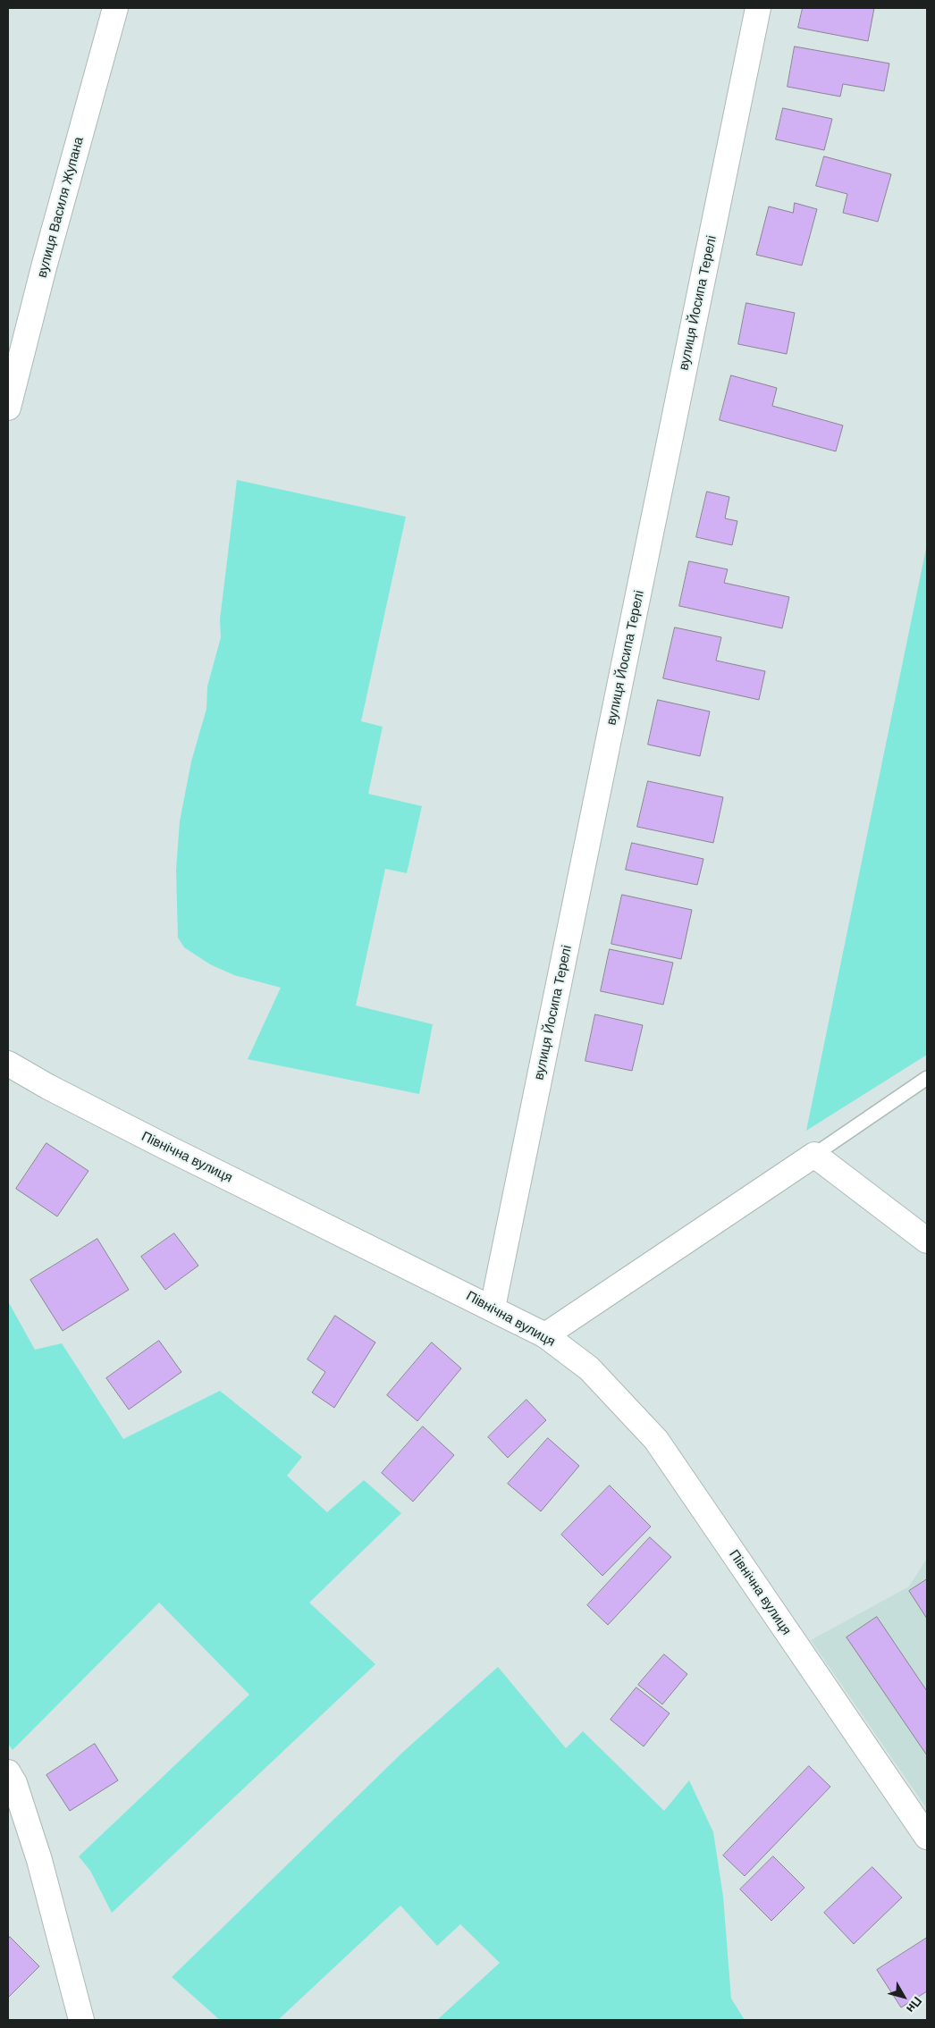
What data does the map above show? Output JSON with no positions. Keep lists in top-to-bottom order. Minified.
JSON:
{"streets":{"street":["вулиця Василя Жупана","вулиця Йосипа Терелі","Північна вулиця"]},"crossings":[["вулиця Йосипа Терелі","Північна вулиця"]],"north":"bottom right"}
